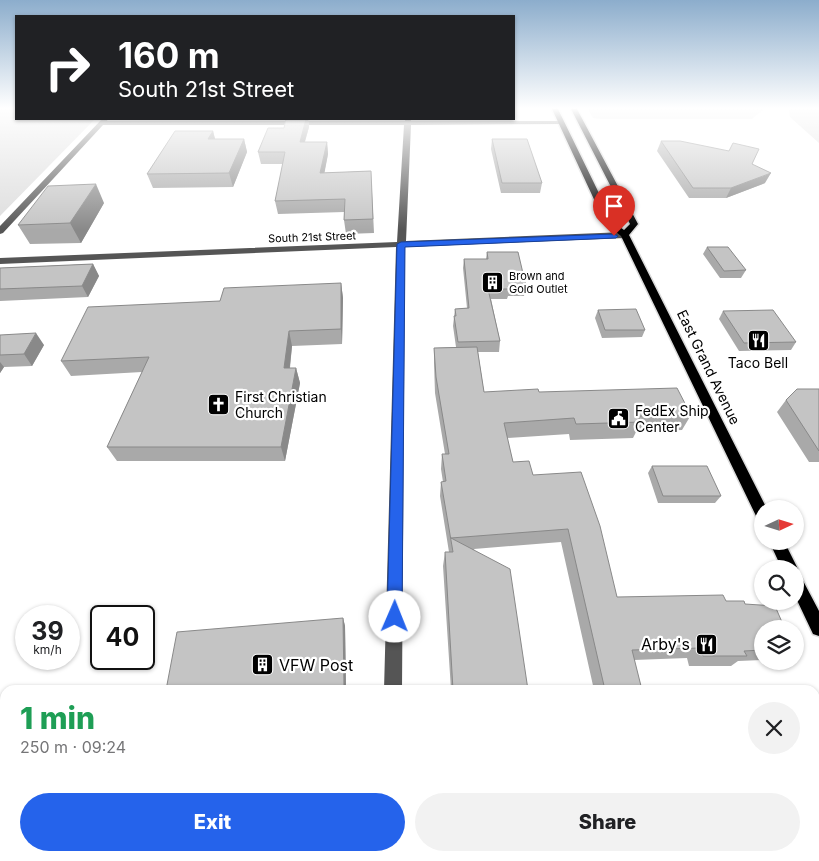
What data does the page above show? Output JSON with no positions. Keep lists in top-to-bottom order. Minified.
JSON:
{"streets":{"main road":["East Grand Avenue"],"street":["South 21st Street"]},"crossings":[["South 21st Street","East Grand Avenue"]],"places":{"building":["Brown and Gold Outlet","VFW Post"],"restaurant":["Taco Bell","Arby's"],"church":["First Christian Church"],"public building":["FedEx Ship Center"]},"north":"right","page":{"turn":["160 m","South 21st Street"],"speed":"39 km/h","limit":"40","heading":["1 min","250 m · 09:24"],"buttons":["Exit","Share"]}}
